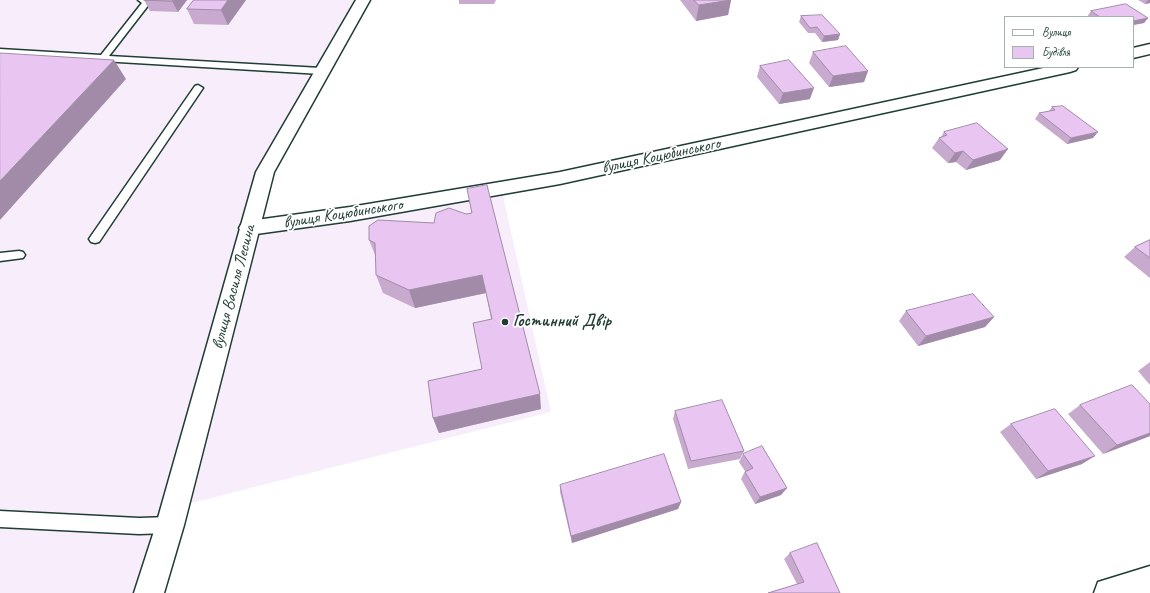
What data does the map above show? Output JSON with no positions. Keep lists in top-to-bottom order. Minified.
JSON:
{"streets":{"street":["вулиця Коцюбинського","вулиця Василя Лесина"]},"crossings":[["вулиця Коцюбинського","вулиця Василя Лесина"]],"places":["Гостинний Двір"],"legend":["Вулиця","Будівля"]}
